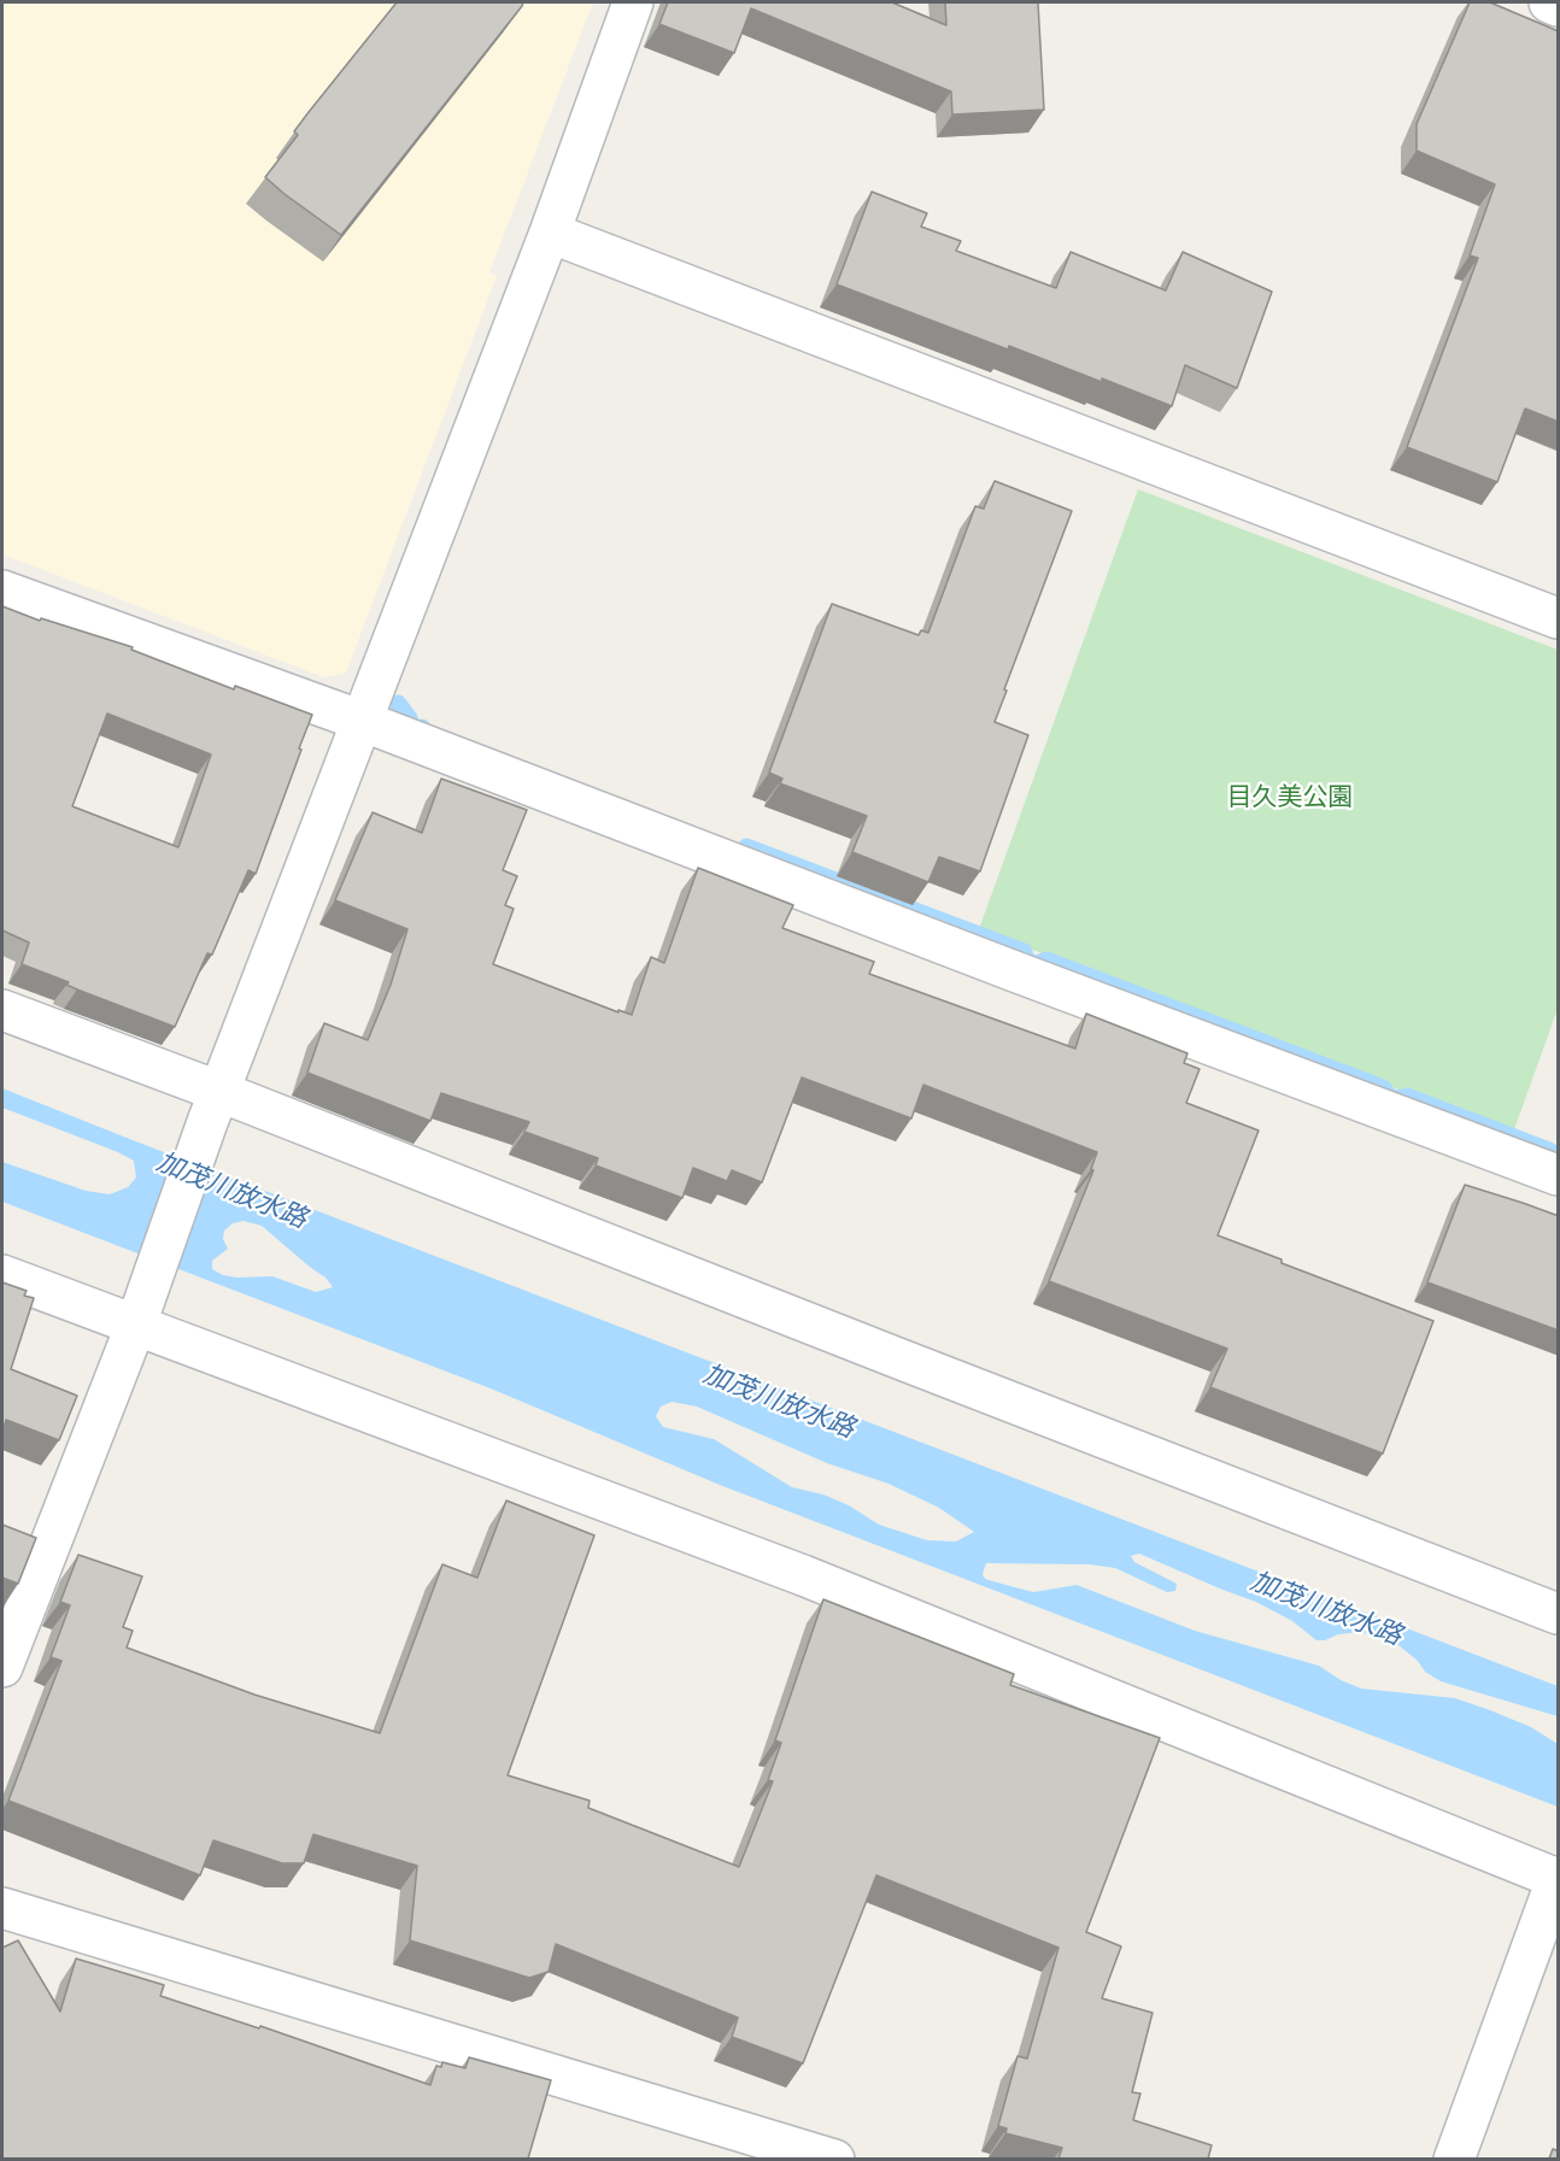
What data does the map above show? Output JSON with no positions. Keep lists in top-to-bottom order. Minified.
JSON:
{"water":["加茂川放水路"],"parks":["目久美公園"]}
